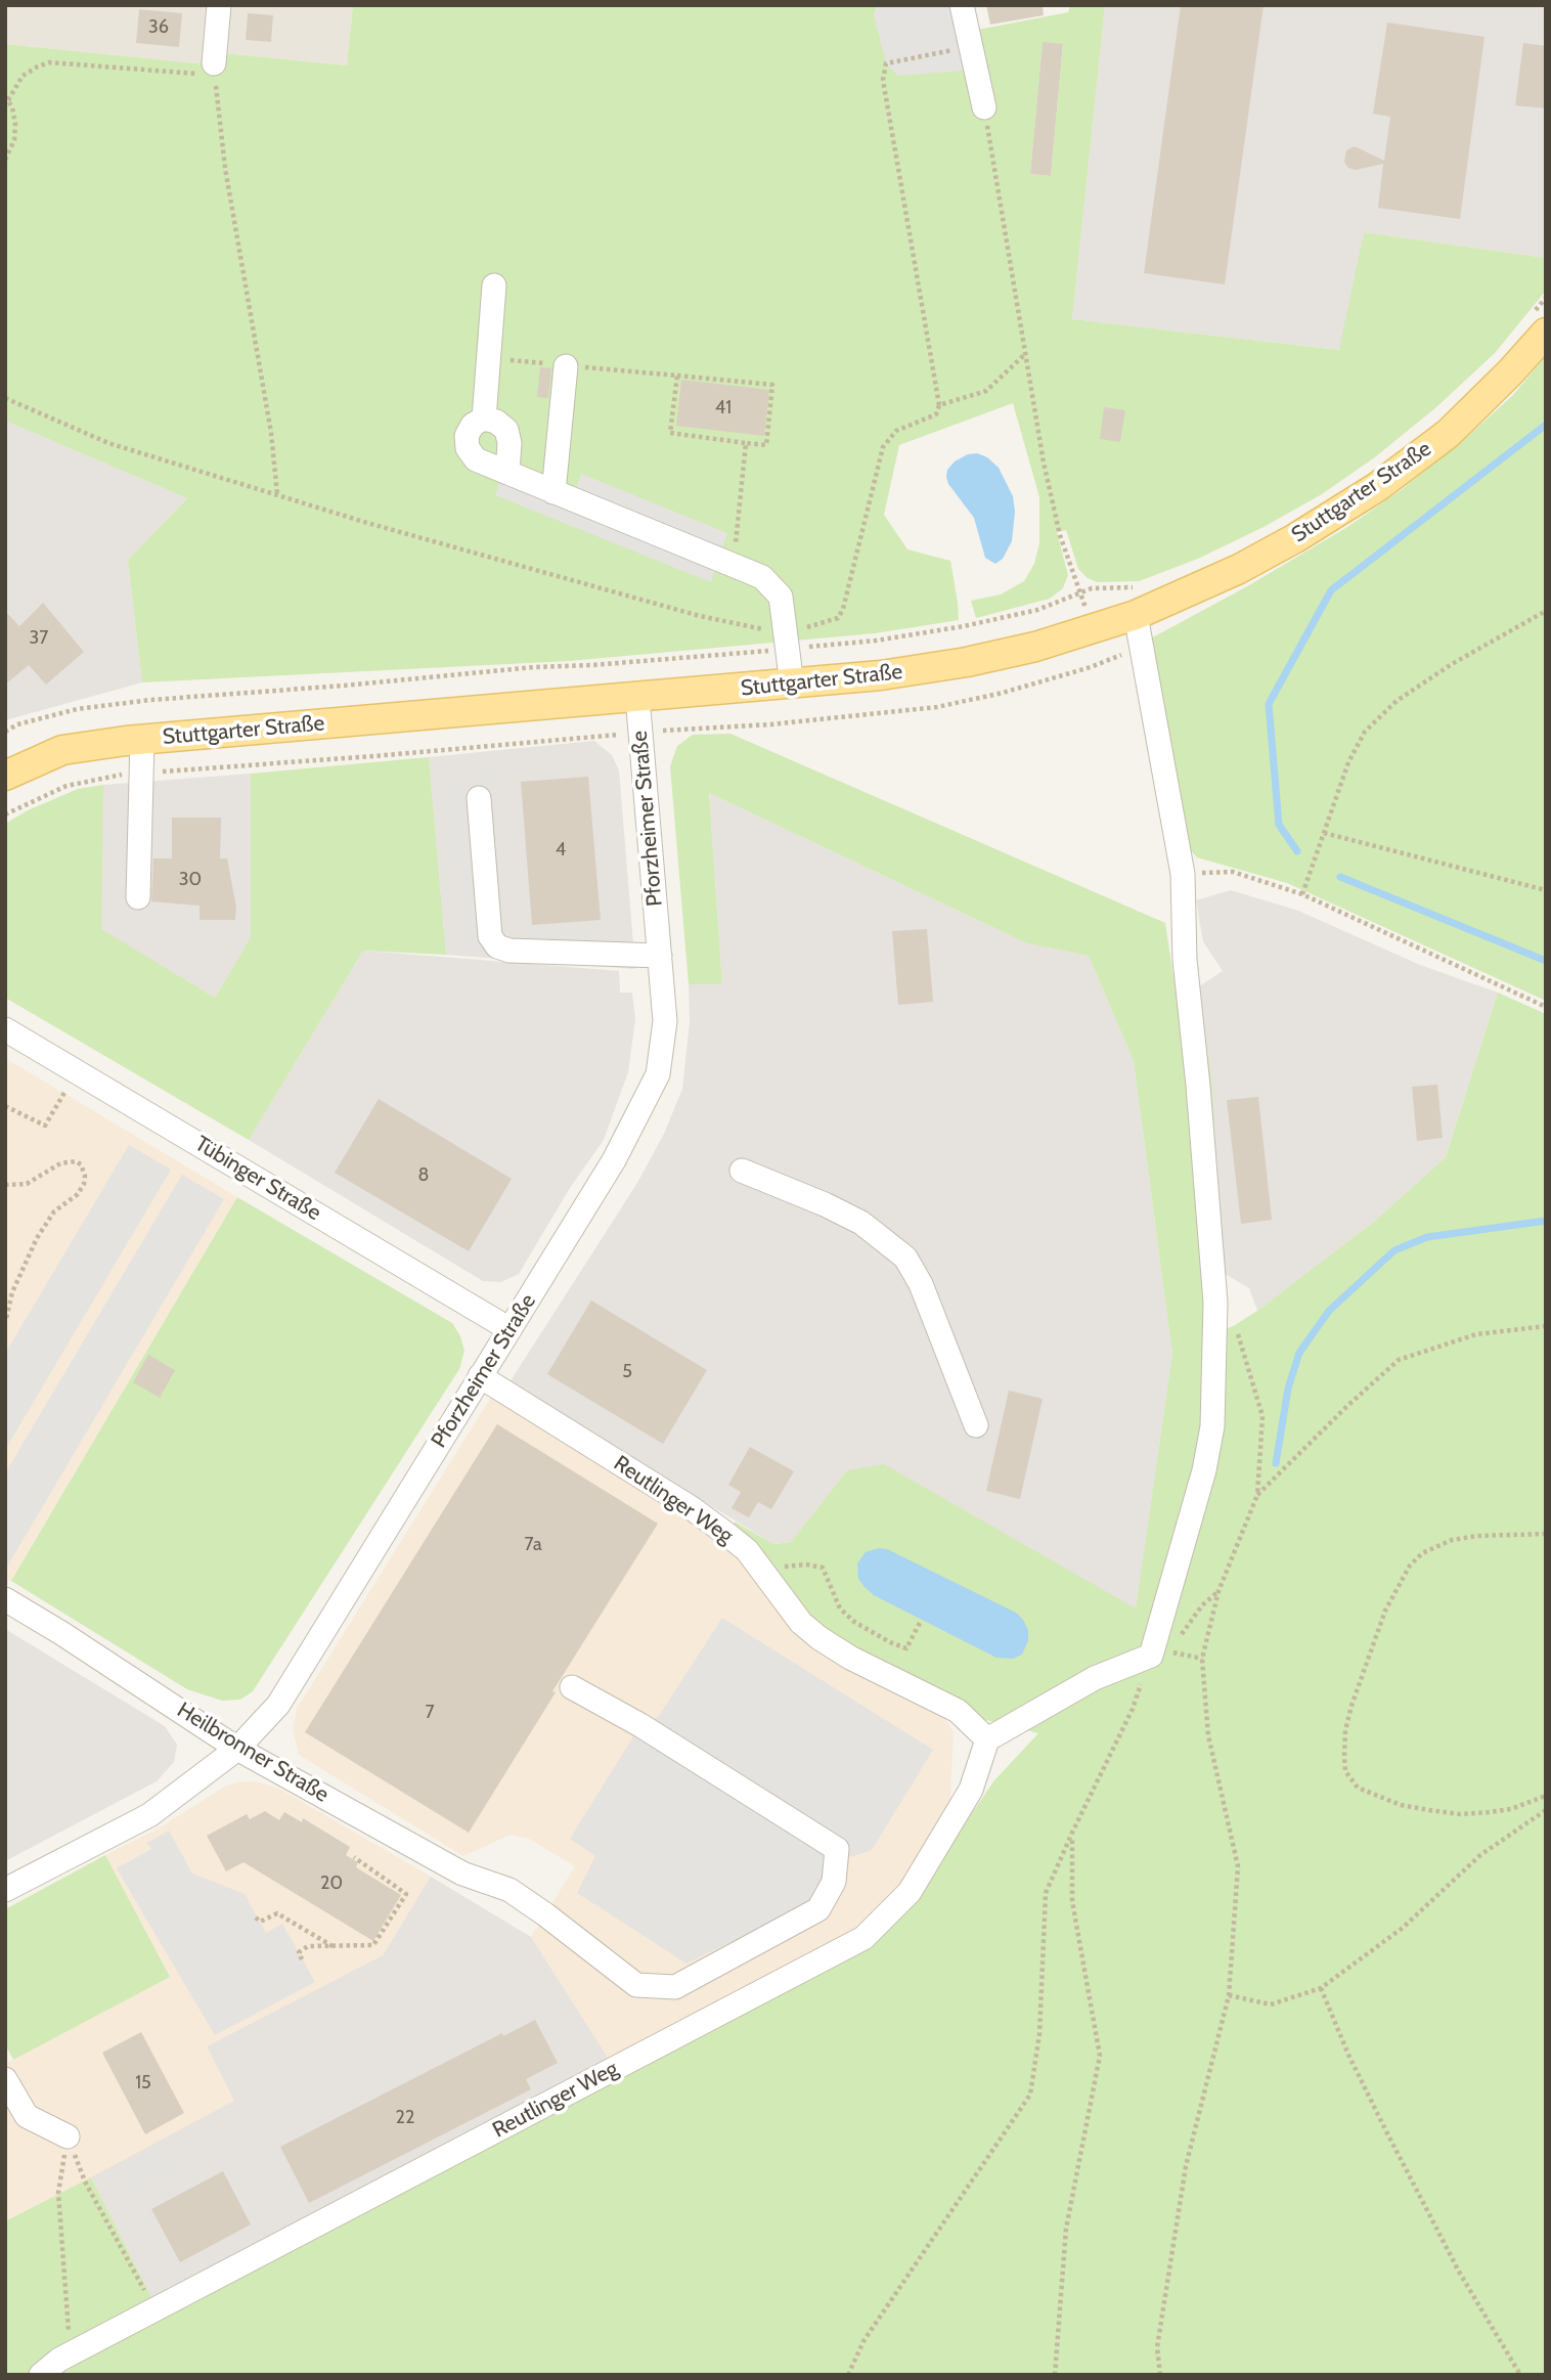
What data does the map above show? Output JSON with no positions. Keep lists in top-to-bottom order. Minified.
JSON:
{"streets":{"main road":["Stuttgarter Straße"],"street":["Pforzheimer Straße","Tübinger Straße","Reutlinger Weg","Heilbronner Straße"]},"crossings":[["Stuttgarter Straße","Pforzheimer Straße"],["Pforzheimer Straße","Tübinger Straße"],["Pforzheimer Straße","Reutlinger Weg"],["Pforzheimer Straße","Heilbronner Straße"]],"house_numbers":["36","41","37","4","30","8","5","7a","7","20","15","22"]}
